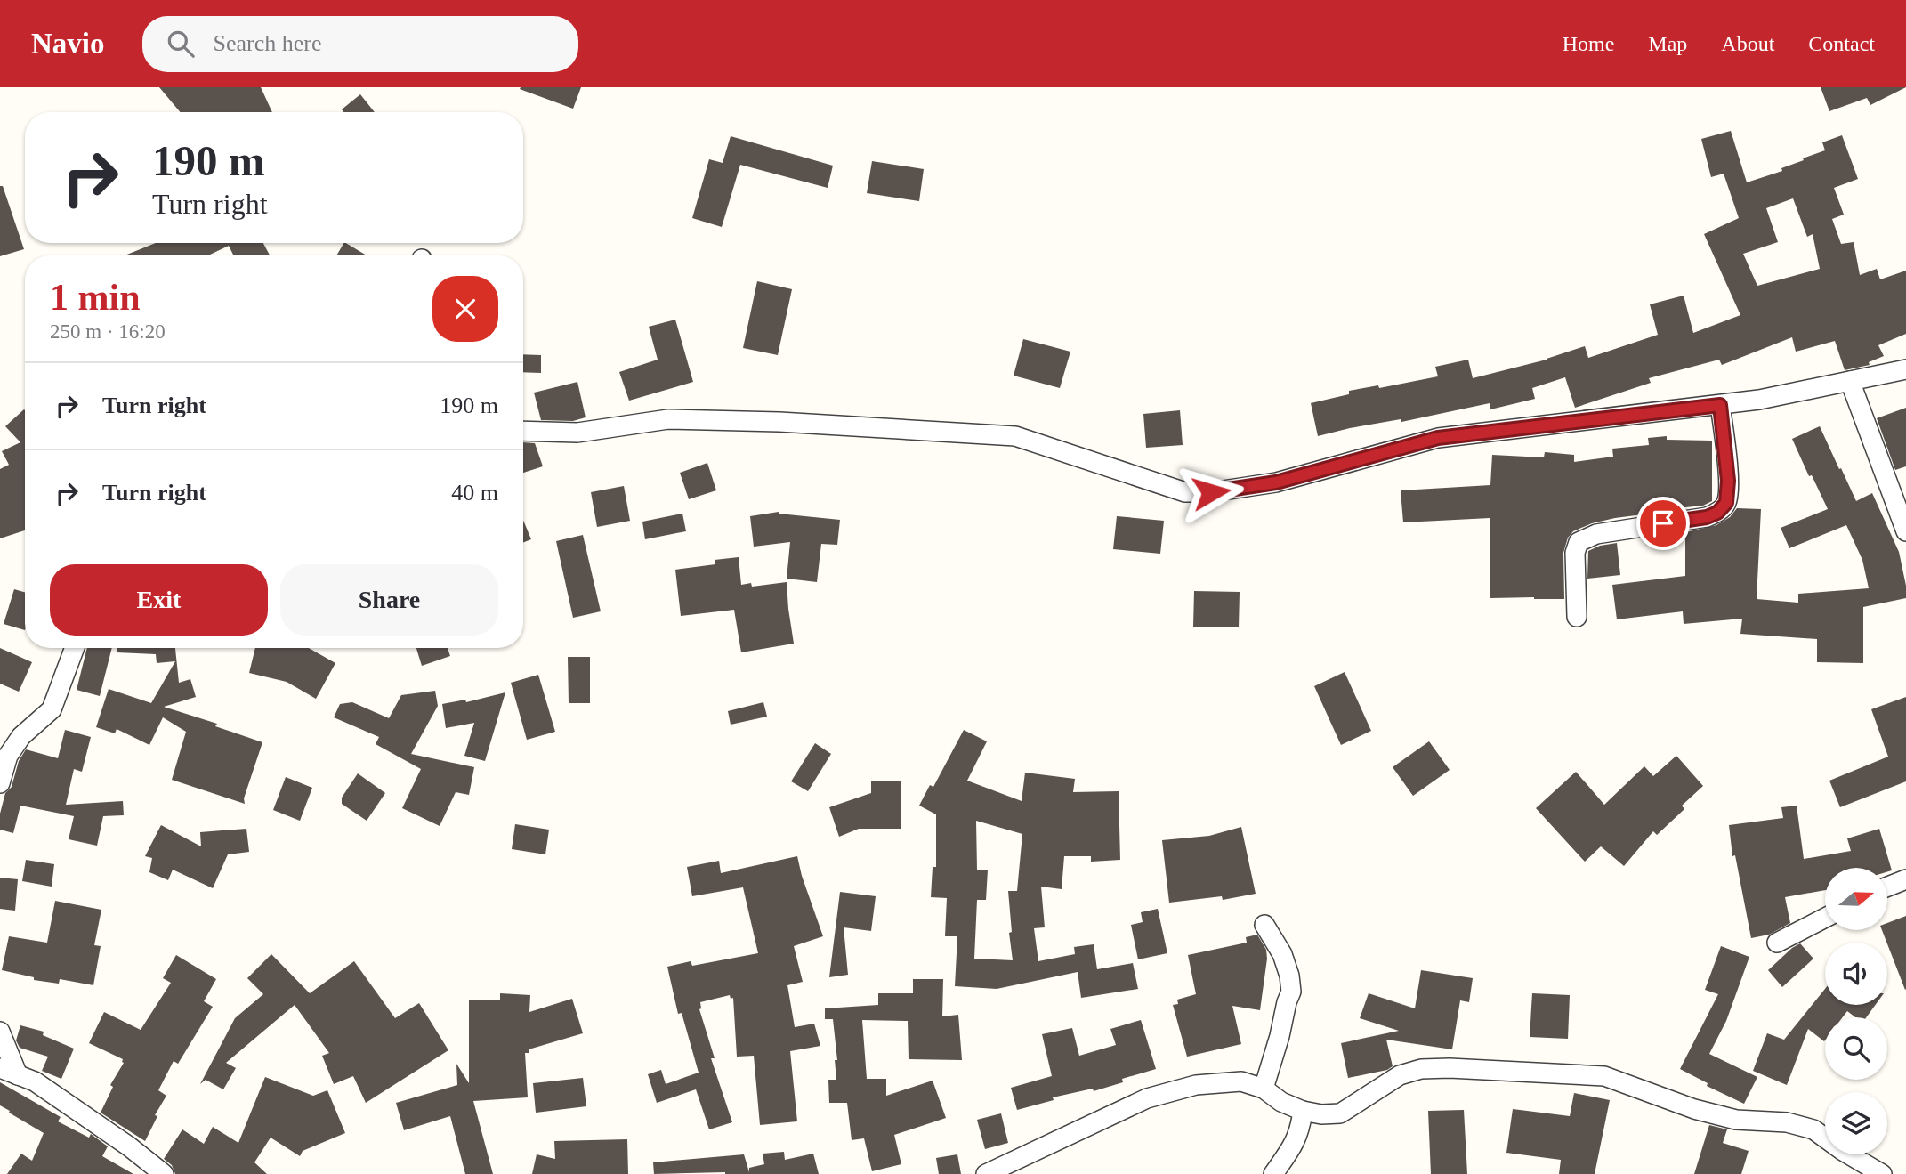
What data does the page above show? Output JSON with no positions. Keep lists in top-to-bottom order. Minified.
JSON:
{"north":"right","page":{"header":"Navio","search":"Search here","nav":["Home","Map","About","Contact"],"turn":["190 m","Turn right"],"heading":["1 min","250 m · 16:20"],"list":[{"name":"Turn right","value":"190 m"},{"name":"Turn right","value":"40 m"}],"buttons":["Exit","Share"]}}
